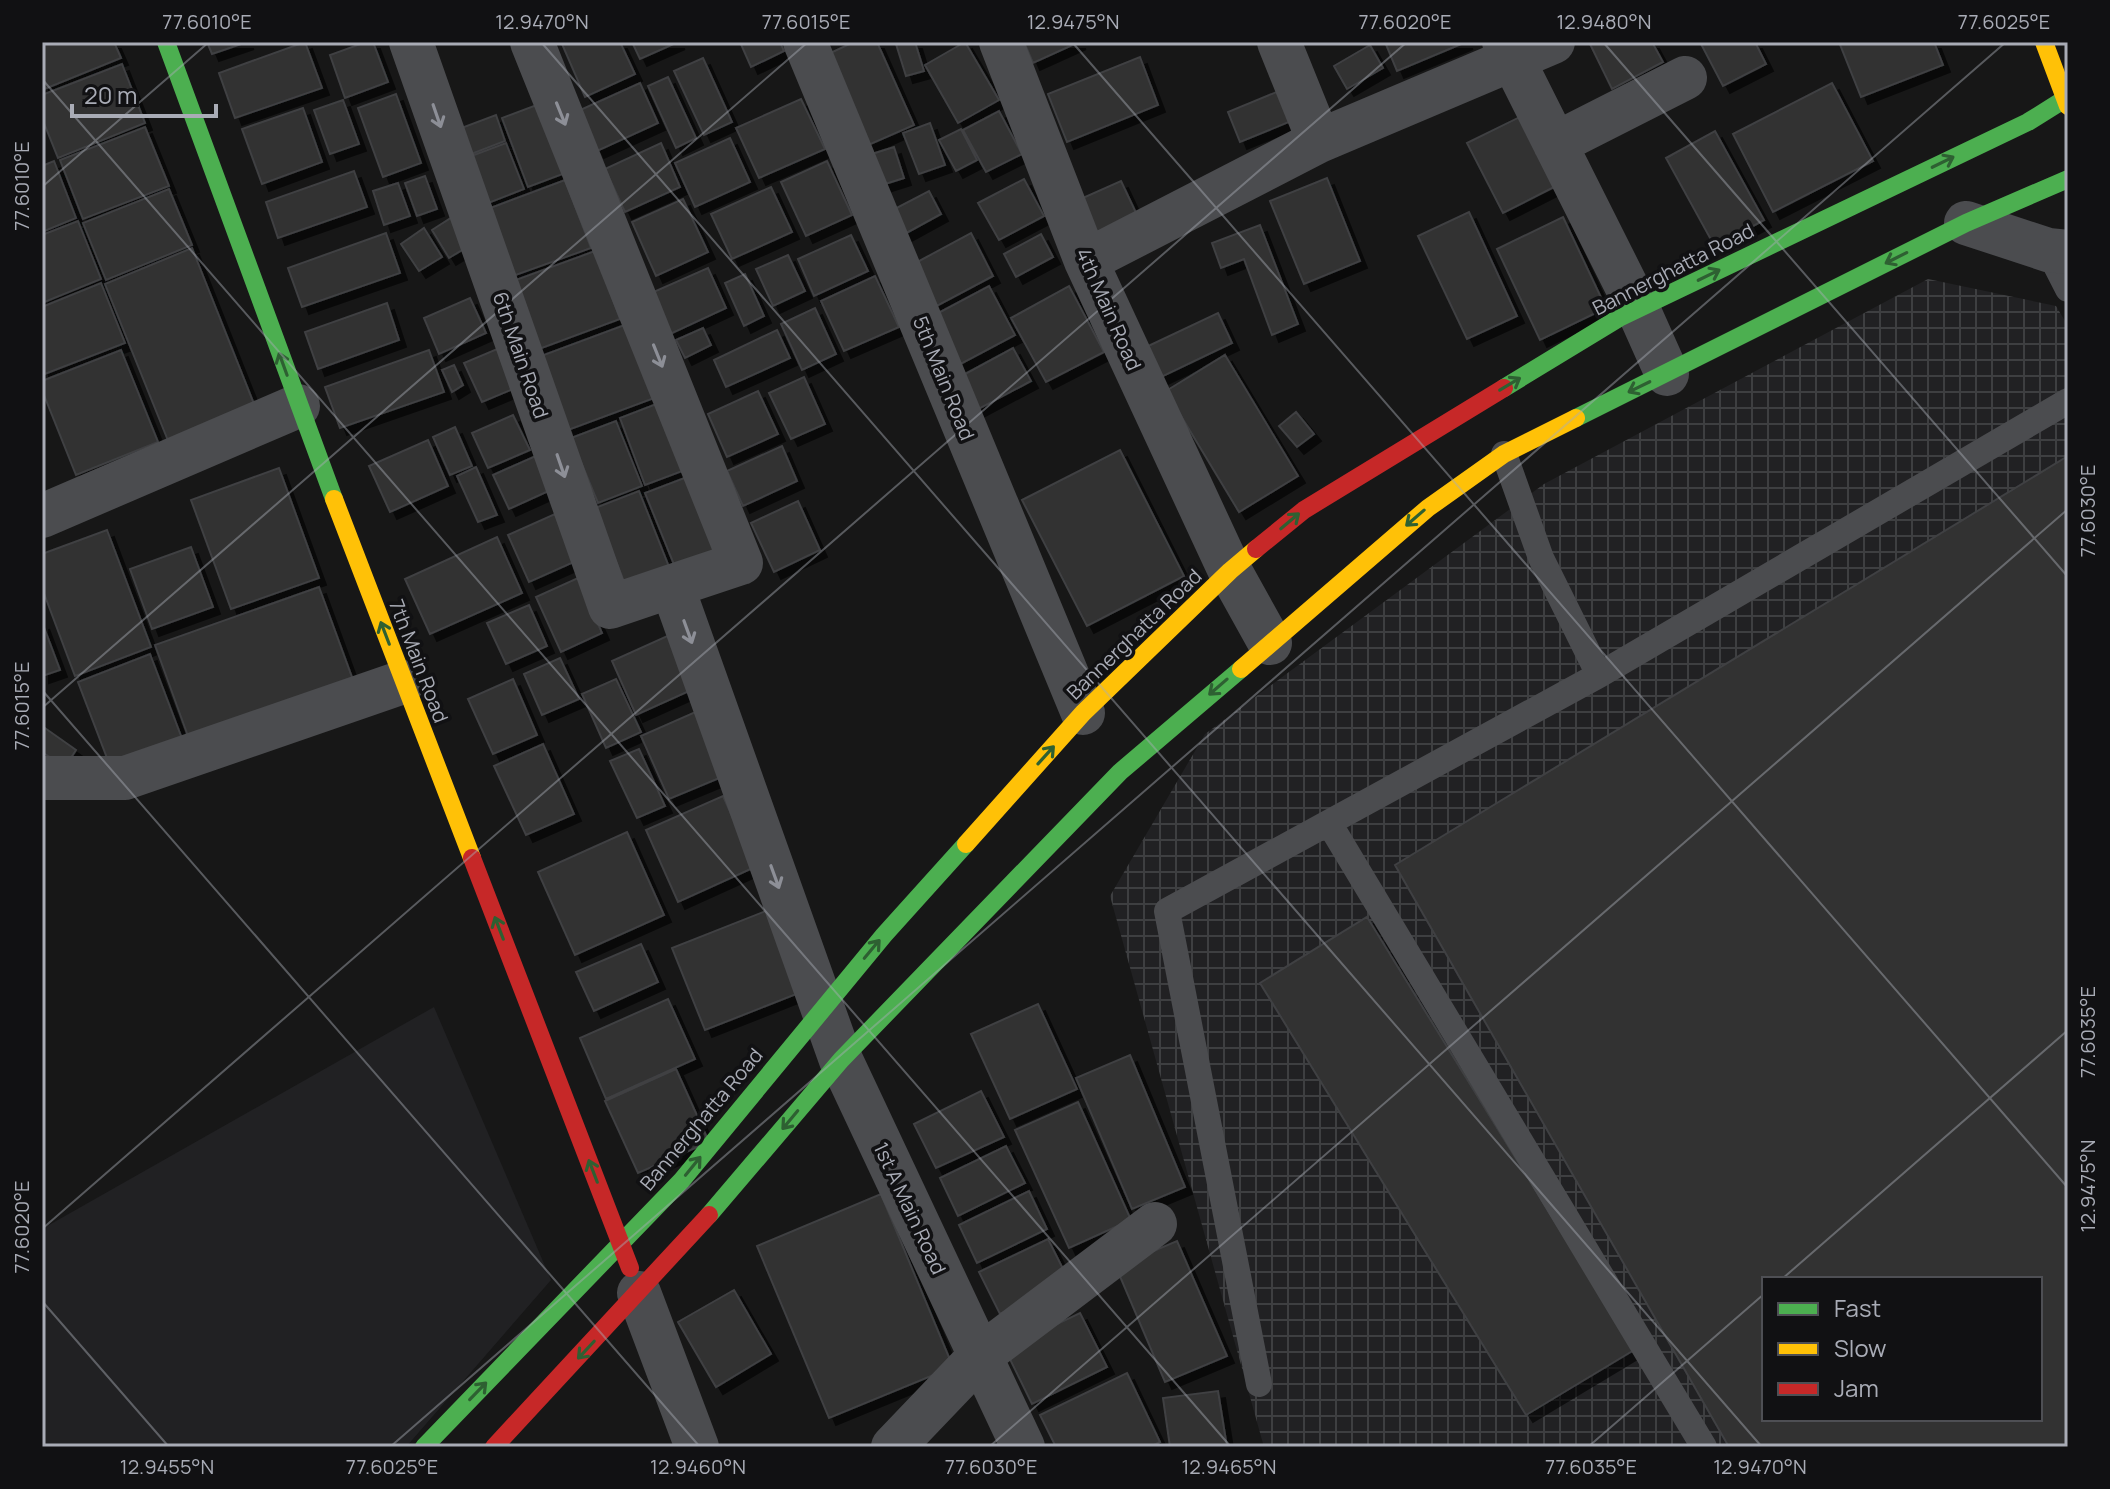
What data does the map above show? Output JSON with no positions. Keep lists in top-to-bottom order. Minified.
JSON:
{"streets":{"main road":["Bannerghatta Road","7th Main Road"],"street":["4th Main Road","6th Main Road","5th Main Road","1st A Main Road"]},"crossings":[["Bannerghatta Road","4th Main Road"],["Bannerghatta Road","5th Main Road"],["Bannerghatta Road","7th Main Road"],["Bannerghatta Road","1st A Main Road"],["6th Main Road","1st A Main Road"]],"one_way":["6th Main Road","7th Main Road","1st A Main Road"],"legend":["Fast","Slow","Jam"],"scale_bar":"20 m","coordinates":["77.6010°E","12.9470°N","77.6015°E","12.9475°N","77.6020°E","12.9480°N","77.6025°E","77.6030°E","77.6035°E","12.9455°N","12.9460°N","12.9465°N"]}
